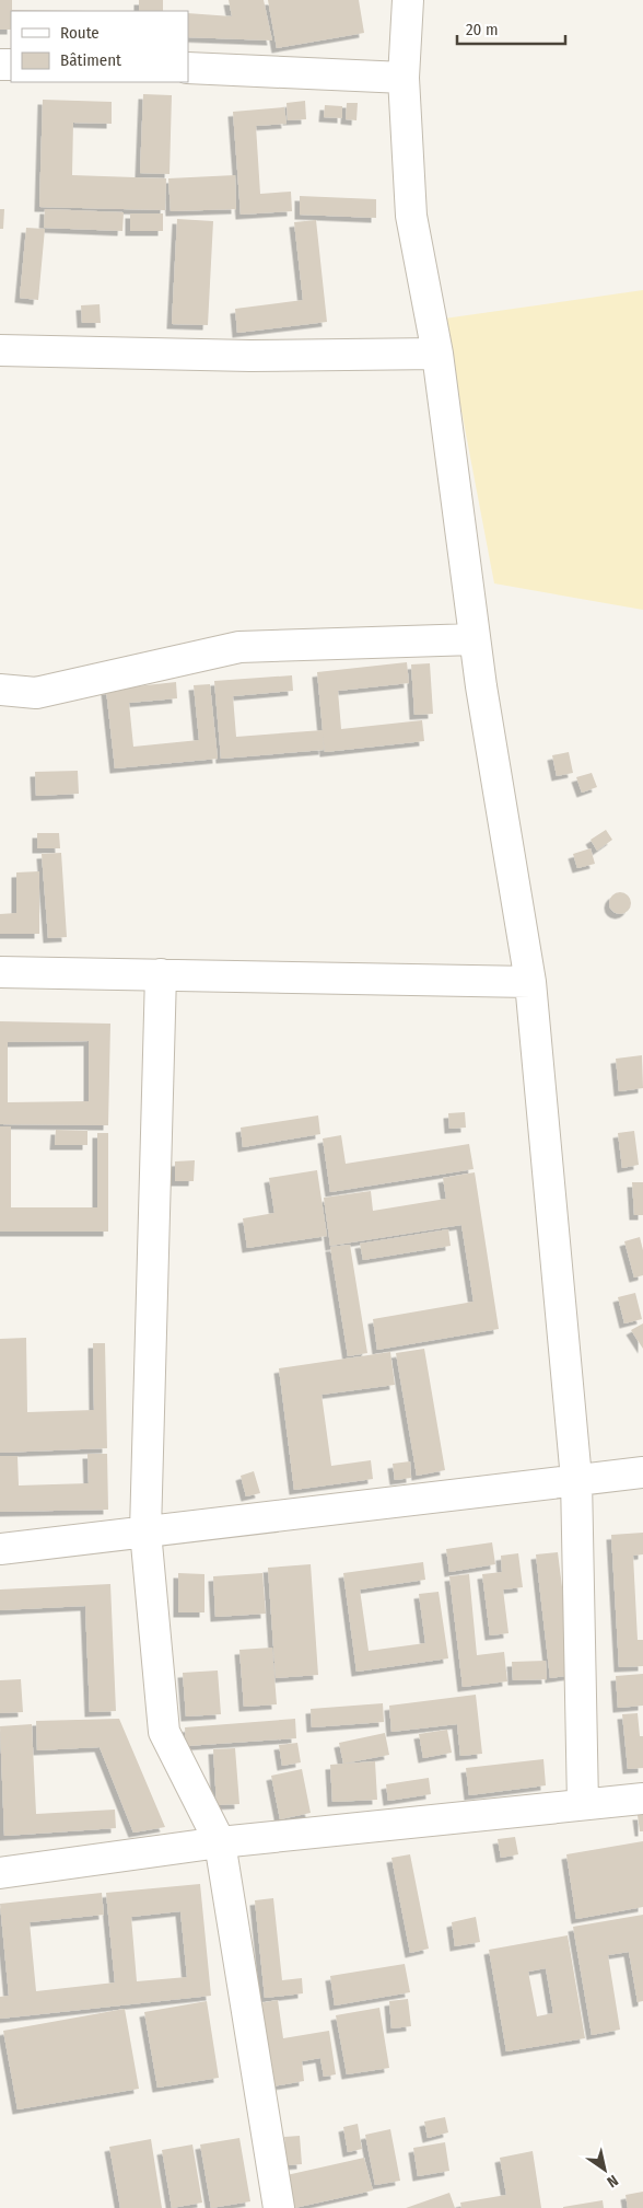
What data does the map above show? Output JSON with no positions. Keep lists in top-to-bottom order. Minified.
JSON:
{"legend":["Route","Bâtiment"],"scale_bar":"20 m","north":"bottom right"}
